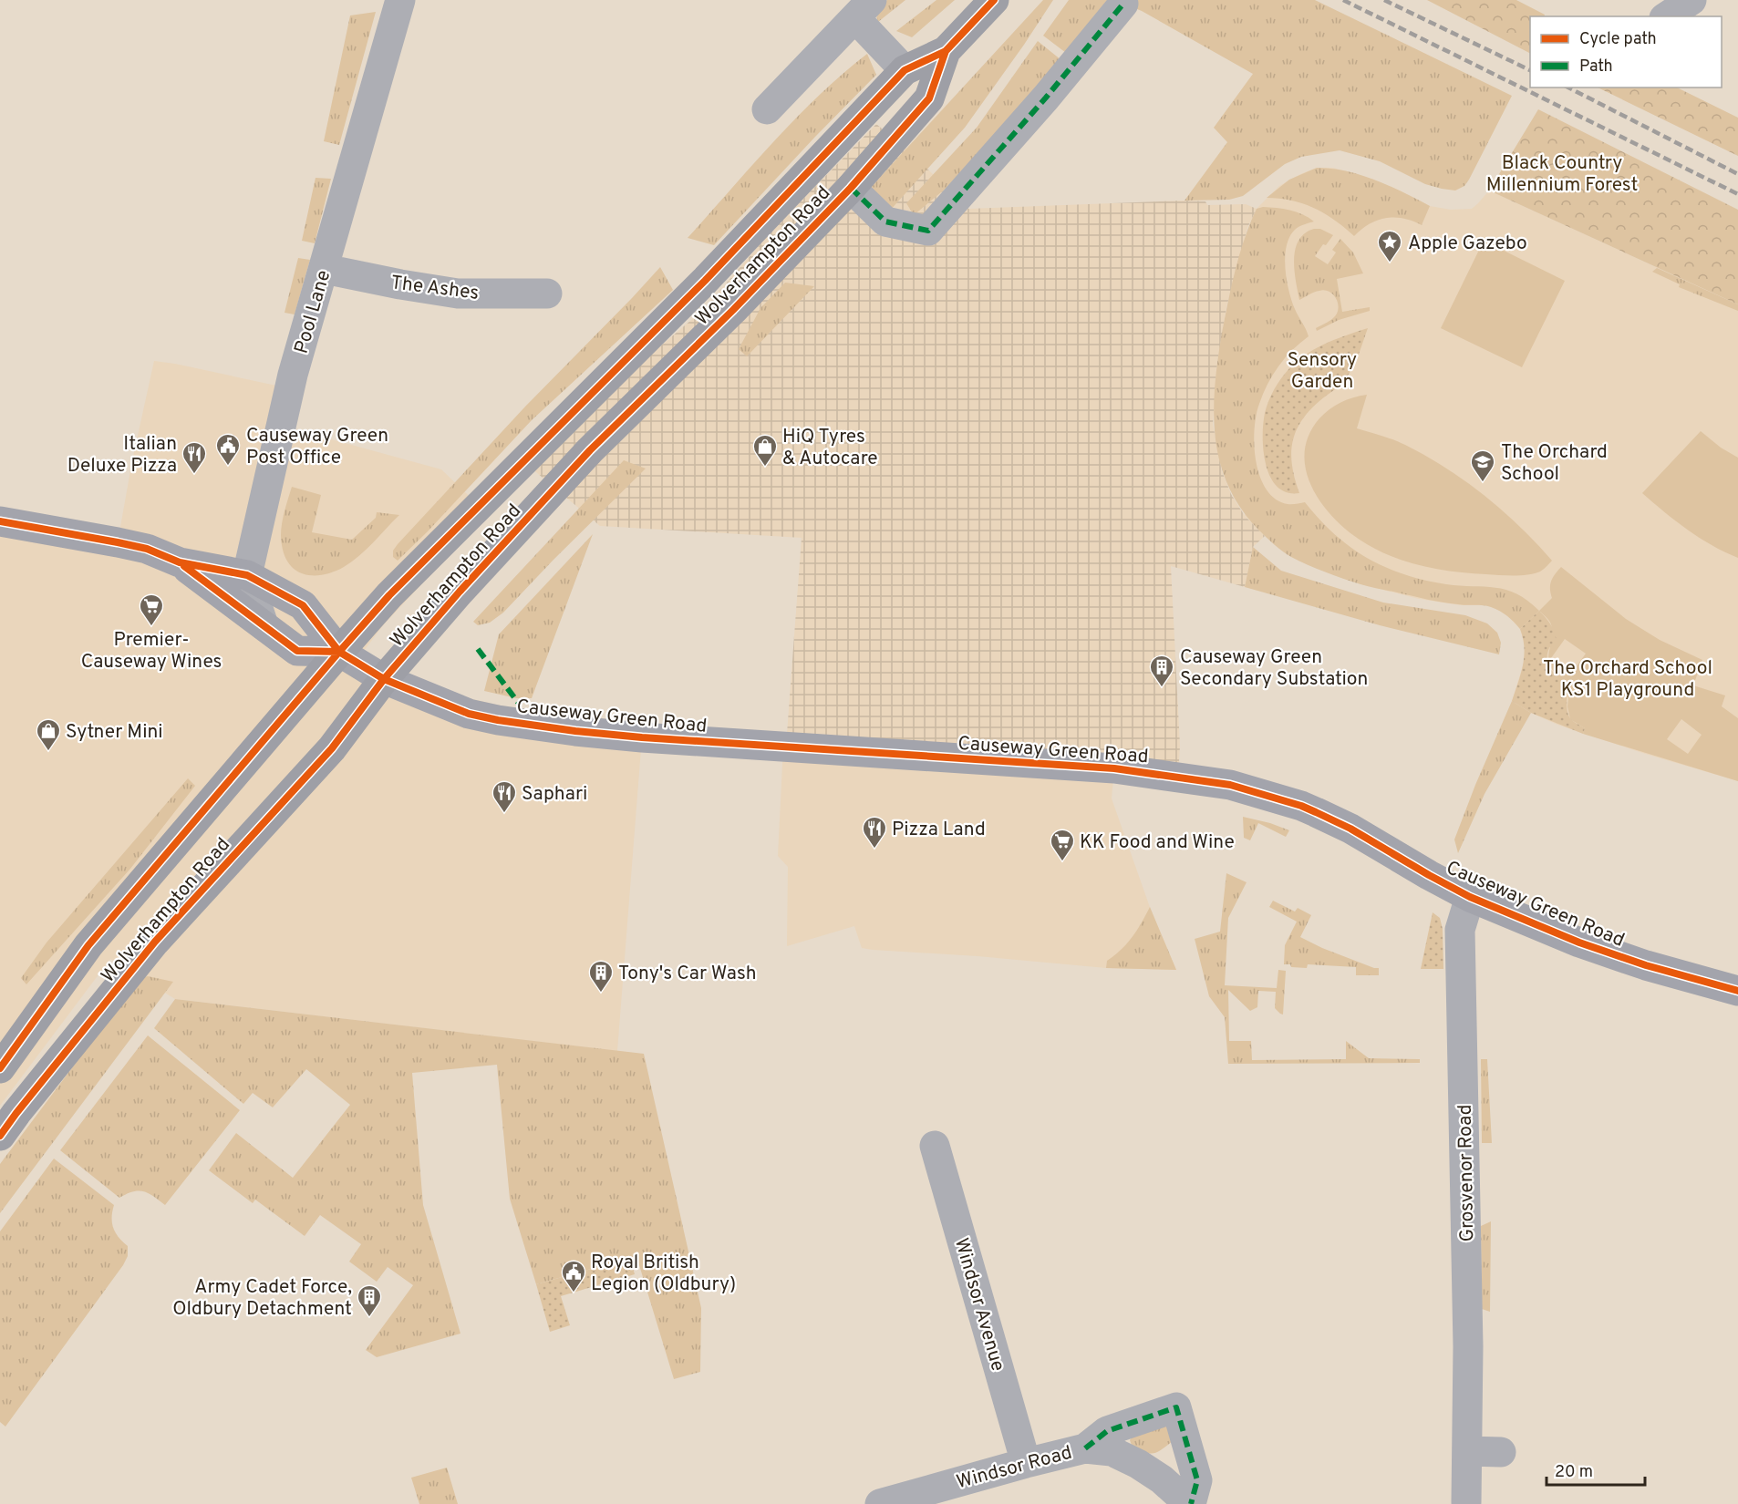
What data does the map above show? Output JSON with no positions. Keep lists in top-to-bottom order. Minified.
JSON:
{"streets":{"highway":["Wolverhampton Road"],"main road":["Causeway Green Road"],"street":["The Ashes","Pool Lane","Grosvenor Road","Windsor Avenue","Windsor Road"]},"crossings":[["Wolverhampton Road","Causeway Green Road"],["The Ashes","Pool Lane"],["Pool Lane","Causeway Green Road"],["Causeway Green Road","Grosvenor Road"],["Windsor Avenue","Windsor Road"]],"parks":["Black Country Millennium Forest","Sensory Garden","The Orchard School KS1 Playground"],"places":{"place":["Apple Gazebo"],"public building":["Causeway Green Post Office","Royal British Legion (Oldbury)"],"shop":["HiQ Tyres & Autocare","Sytner Mini"],"restaurant":["Italian Deluxe Pizza","Saphari","Pizza Land"],"school or university":["The Orchard School"],"supermarket":["Premier- Causeway Wines","KK Food and Wine"],"building":["Causeway Green Secondary Substation","Tony's Car Wash","Army Cadet Force, Oldbury Detachment"]},"legend":["Cycle path","Path"],"scale_bar":"20 m"}
